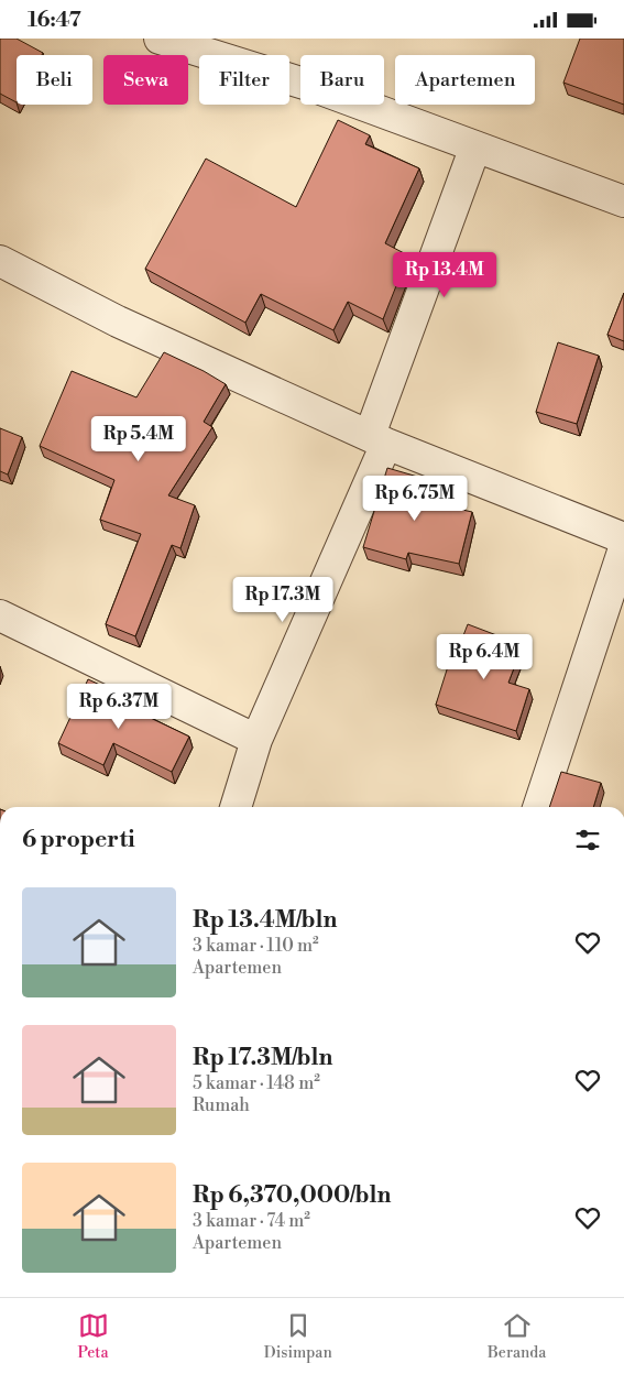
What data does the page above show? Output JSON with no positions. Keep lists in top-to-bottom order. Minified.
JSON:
{"page":{"status":"16:47","chip":["Beli","Sewa","Filter","Baru","Apartemen"],"price":["Rp 13.4M","Rp 5.4M","Rp 6.75M","Rp 17.3M","Rp 6.4M","Rp 6.37M"],"heading":"6 properti","list":[{"name":"Rp 13.4M/bln","note":"3 kamar · 110 m² · Apartemen"},{"name":"Rp 17.3M/bln","note":"5 kamar · 148 m² · Rumah"},{"name":"Rp 6,370,000/bln","note":"3 kamar · 74 m² · Apartemen"}],"tabs":["Peta","Disimpan","Beranda"]}}
